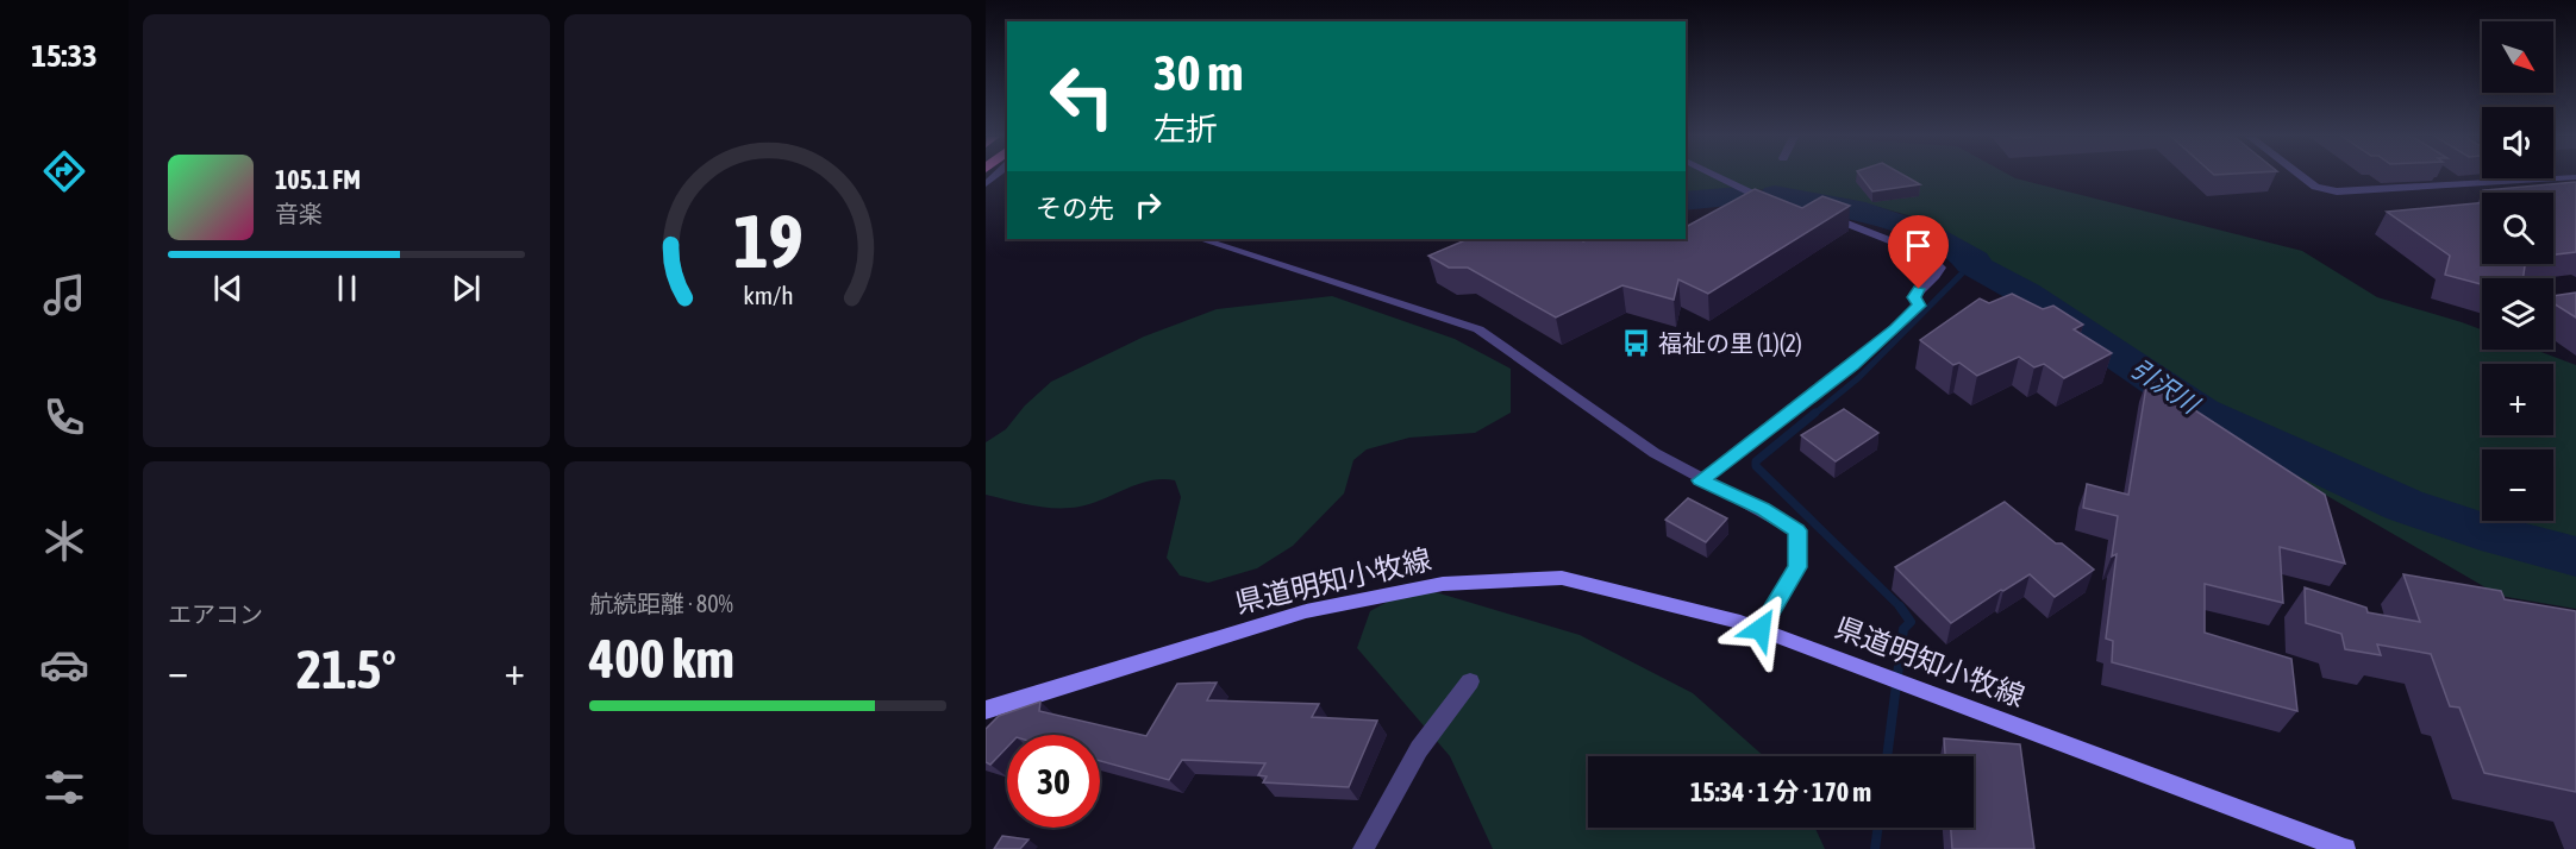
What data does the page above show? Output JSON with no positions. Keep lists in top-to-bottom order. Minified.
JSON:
{"streets":{"main road":["県道明知小牧線"]},"water":["引沢川"],"places":{"bus stop":["福祉の里 (1)(2)"]},"north":"bottom right","page":{"tabs":"15:33","map_buttons":["+","−"],"turn":["30 m","左折"],"song":["105.1 FM","音楽"],"then":"その先","tile":["エアコン",["航続距離 · 80%","400 km"]],"heat":["−","21.5°","+"],"limit":"30","trip":"15:34 · 1 分 · 170 m","gauge":["19","km/h"]}}
